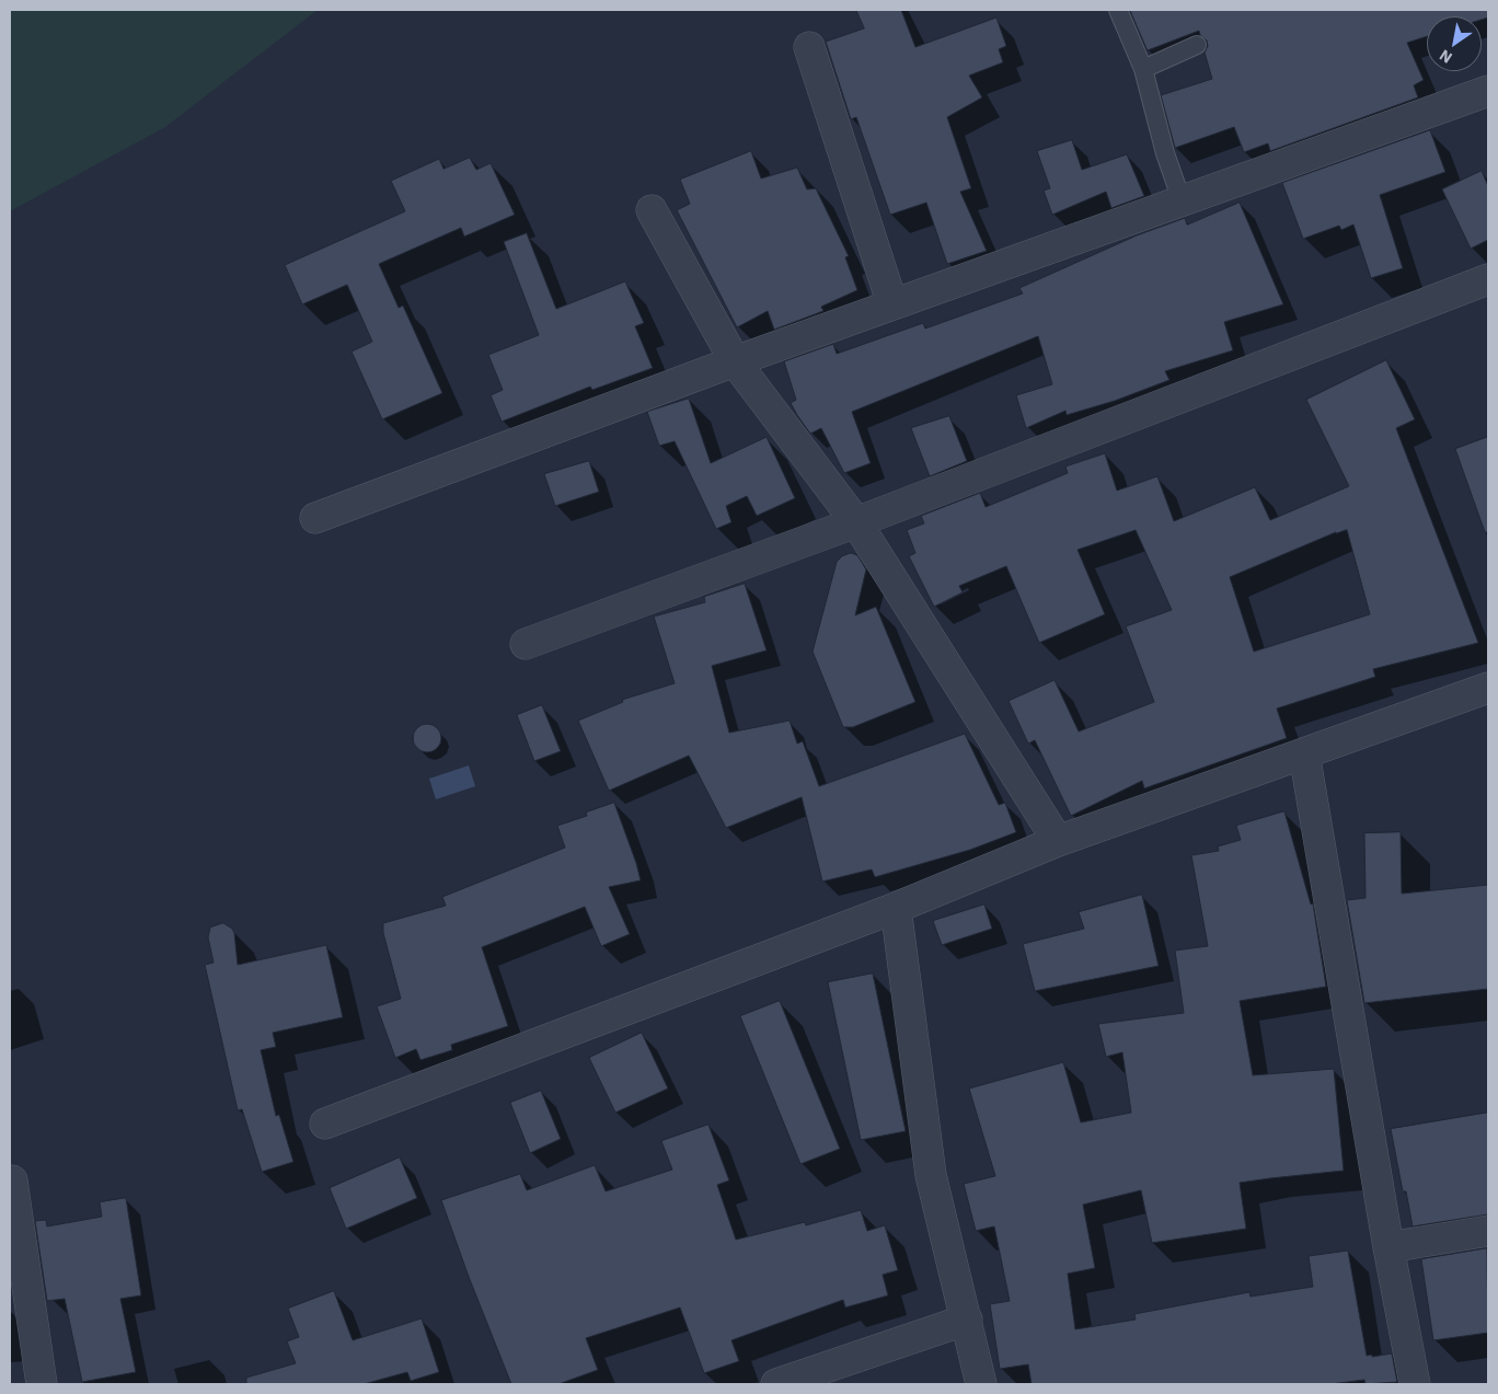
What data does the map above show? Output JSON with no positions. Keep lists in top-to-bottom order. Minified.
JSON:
{"north":"bottom left"}
